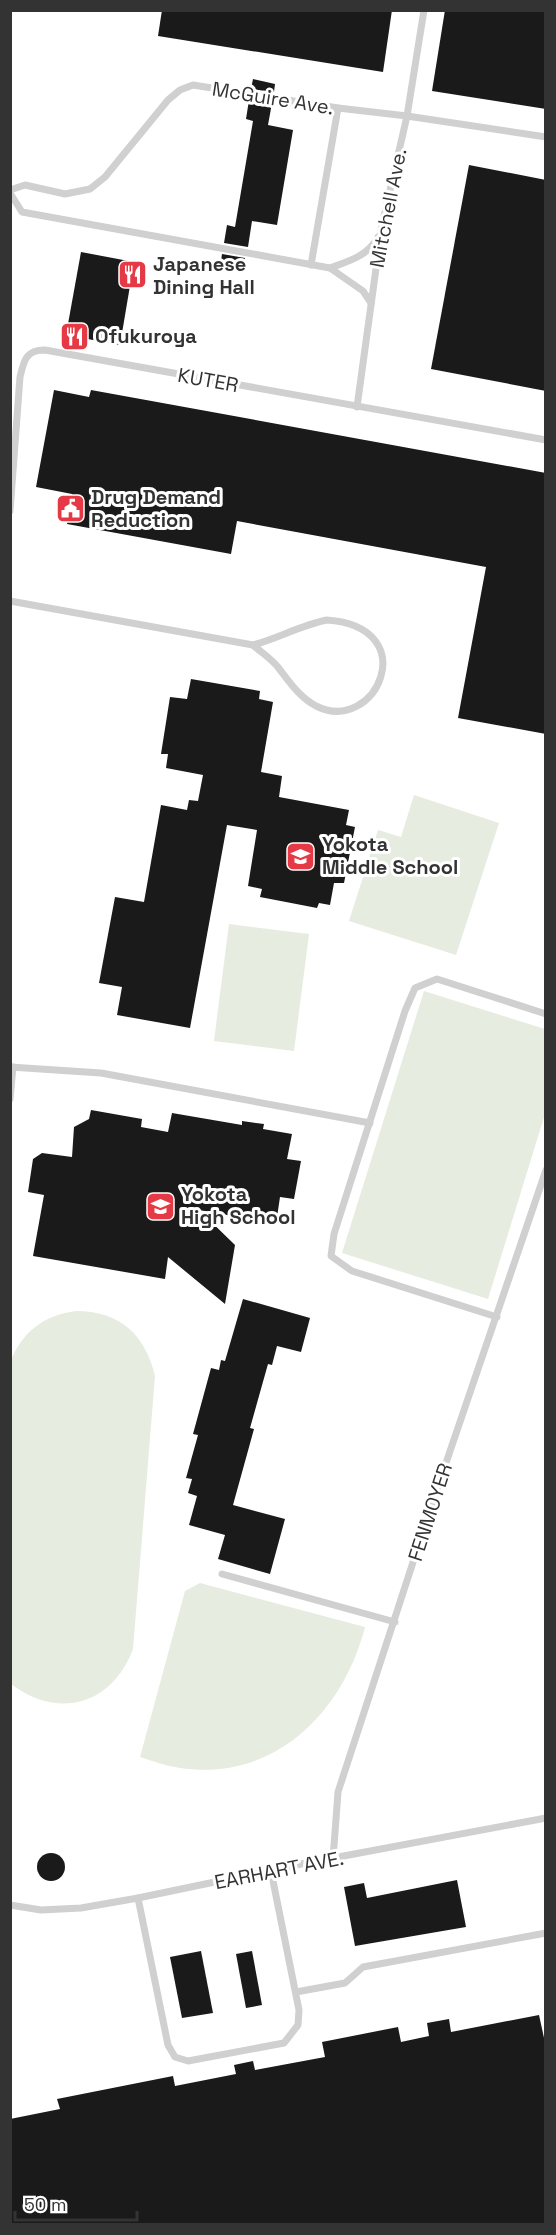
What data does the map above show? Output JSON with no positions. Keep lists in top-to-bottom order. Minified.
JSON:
{"streets":{"lane":["McGuire Ave.","Mitchell Ave.","KUTER","FENMOYER","EARHART AVE."]},"crossings":[["McGuire Ave.","Mitchell Ave."],["Mitchell Ave.","KUTER"],["FENMOYER","EARHART AVE."]],"places":{"restaurant":["Japanese Dining Hall","Ofukuroya"],"public building":["Drug Demand Reduction"],"school or university":["Yokota Middle School","Yokota High School"]},"scale_bar":"50 m"}
